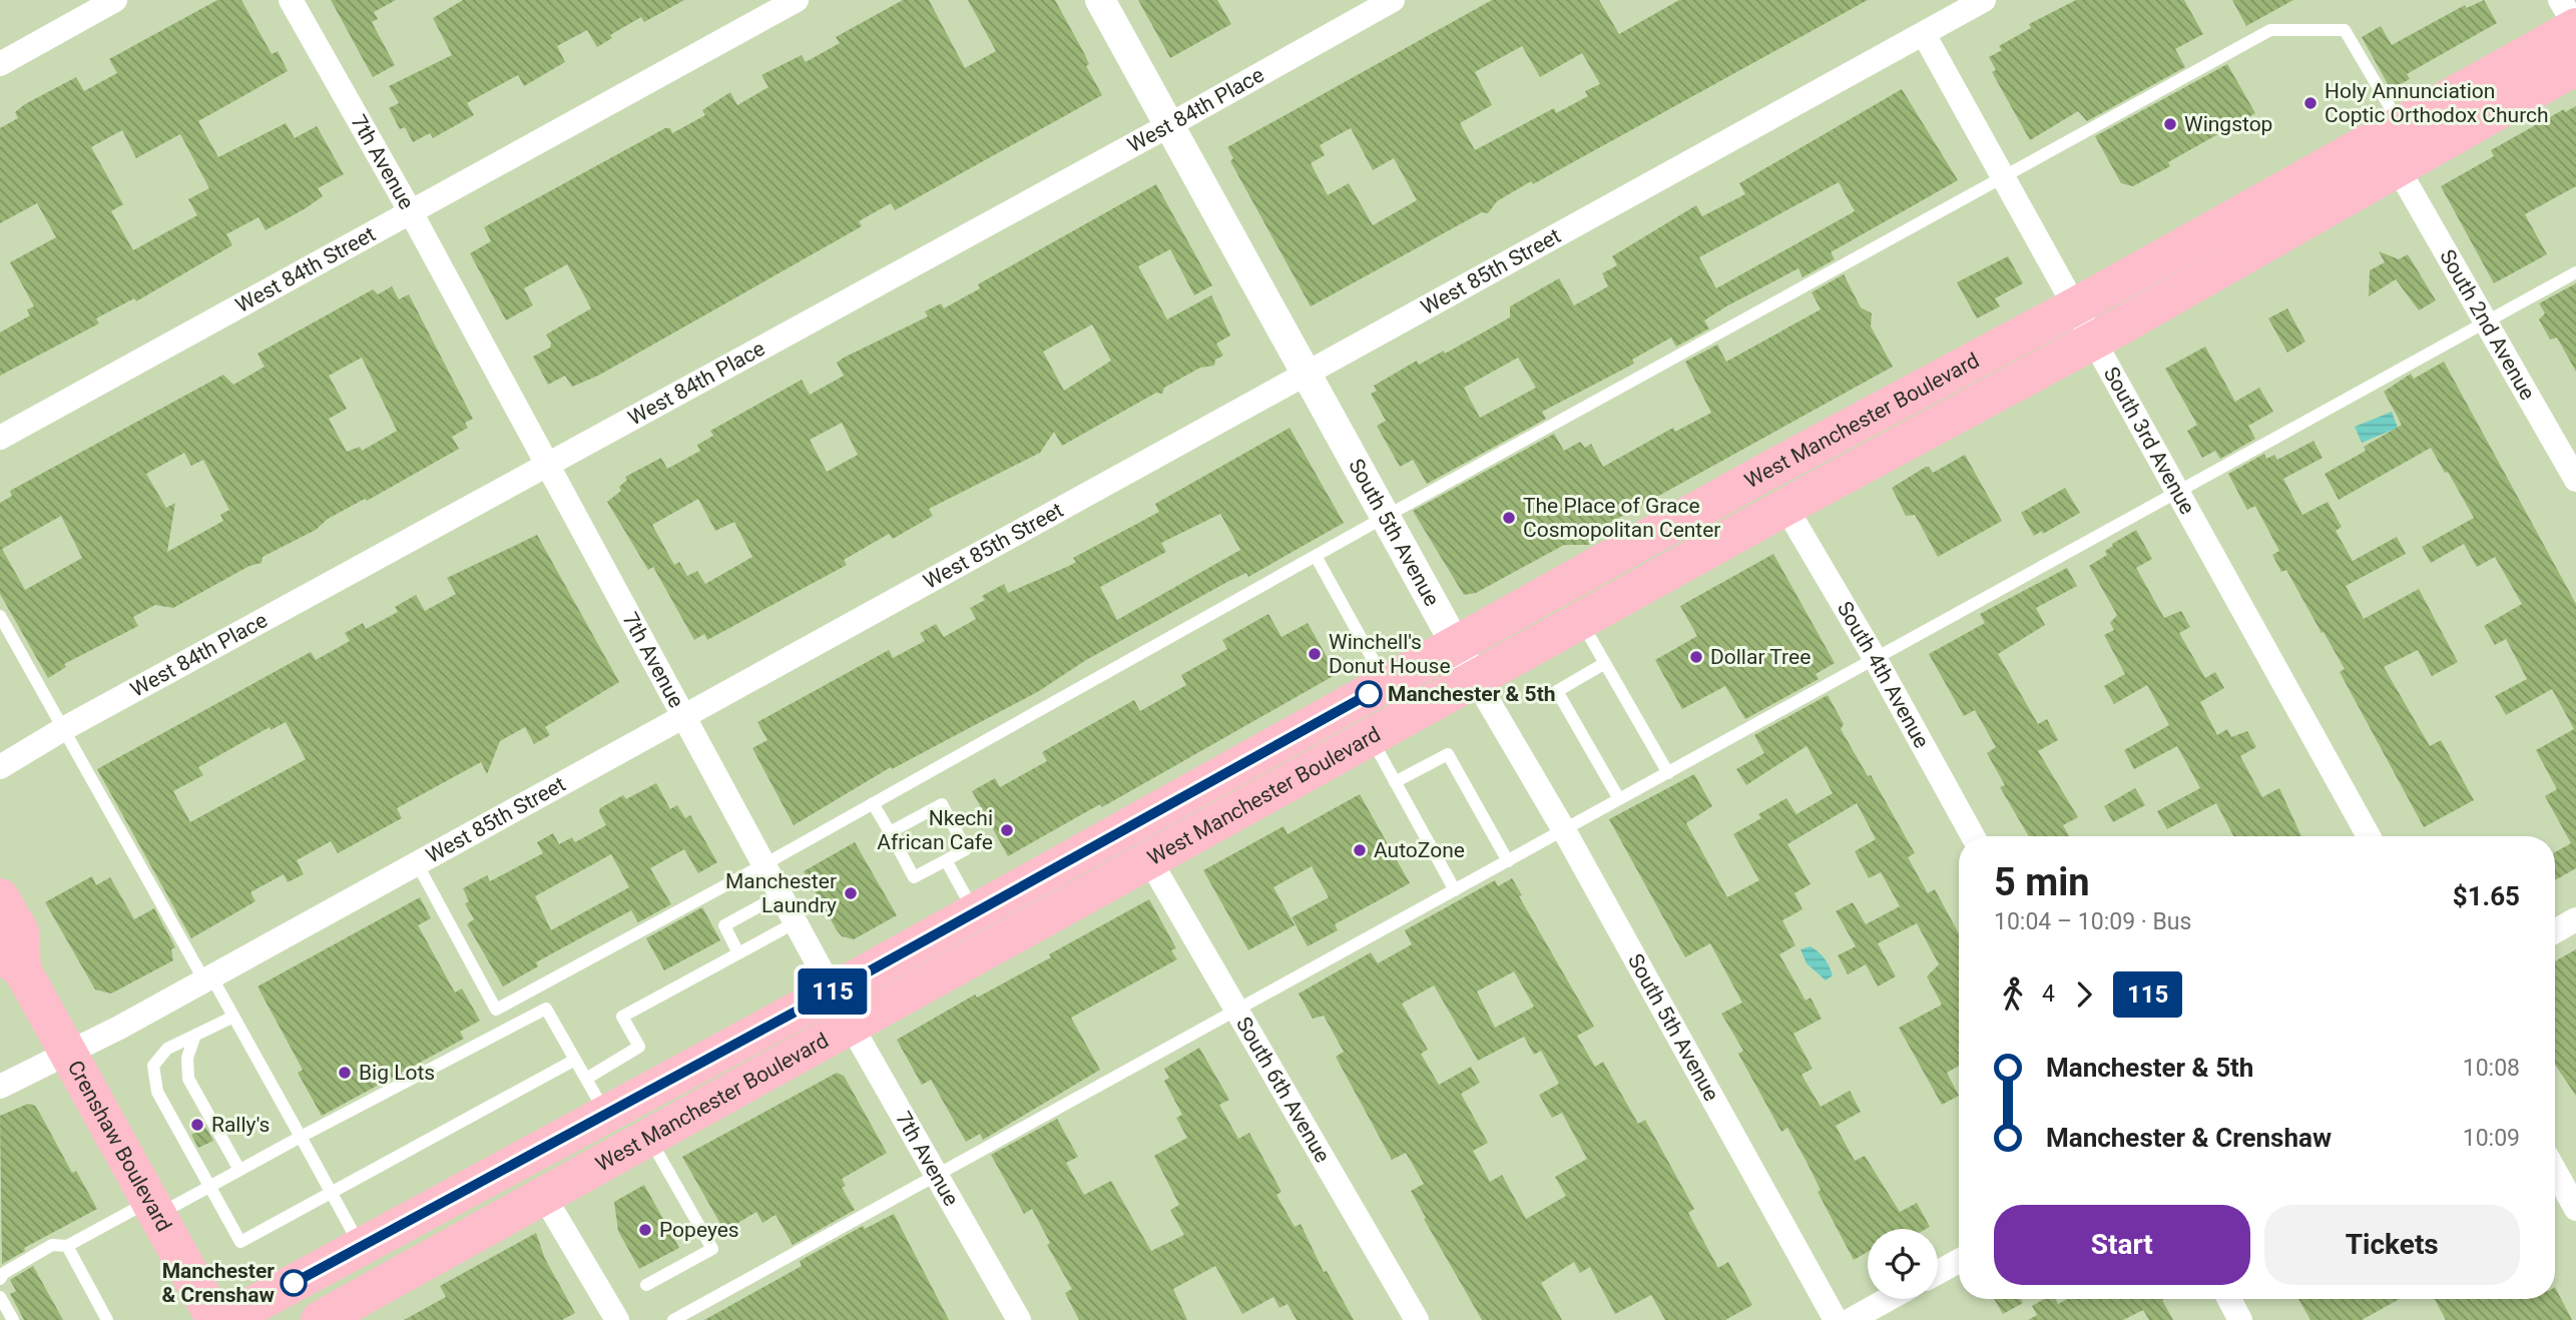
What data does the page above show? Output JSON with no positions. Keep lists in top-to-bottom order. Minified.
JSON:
{"streets":{"main road":["West Manchester Boulevard","Crenshaw Boulevard"],"street":["West 84th Place","7th Avenue","West 84th Street","West 85th Street","South 2nd Avenue","South 3rd Avenue","South 5th Avenue","South 4th Avenue","South 6th Avenue"]},"crossings":[["West 84th Place","7th Avenue"],["West 84th Place","South 5th Avenue"],["7th Avenue","West 84th Street"],["7th Avenue","West 85th Street"],["7th Avenue","West Manchester Boulevard"],["West 85th Street","South 3rd Avenue"],["West 85th Street","South 5th Avenue"],["West 85th Street","Crenshaw Boulevard"],["South 2nd Avenue","West Manchester Boulevard"],["West Manchester Boulevard","South 3rd Avenue"],["West Manchester Boulevard","South 5th Avenue"],["West Manchester Boulevard","South 4th Avenue"],["West Manchester Boulevard","South 6th Avenue"]],"places":["Holy Annunciation Coptic Orthodox Church","Wingstop","The Place of Grace Cosmopolitan Center","Winchell's Donut House","Dollar Tree","Manchester & 5th","Nkechi African Cafe","AutoZone","Manchester Laundry","Big Lots","Rally's","Popeyes","Manchester & Crenshaw"],"lines":["bus line 115"],"page":{"on_map":"115","heading":["5 min","10:04 – 10:09 · Bus","$1.65"],"legs":["4","115"],"list":[{"name":"Manchester & 5th","value":"10:08"},{"name":"Manchester & Crenshaw","value":"10:09"}],"buttons":["Start","Tickets"]}}
